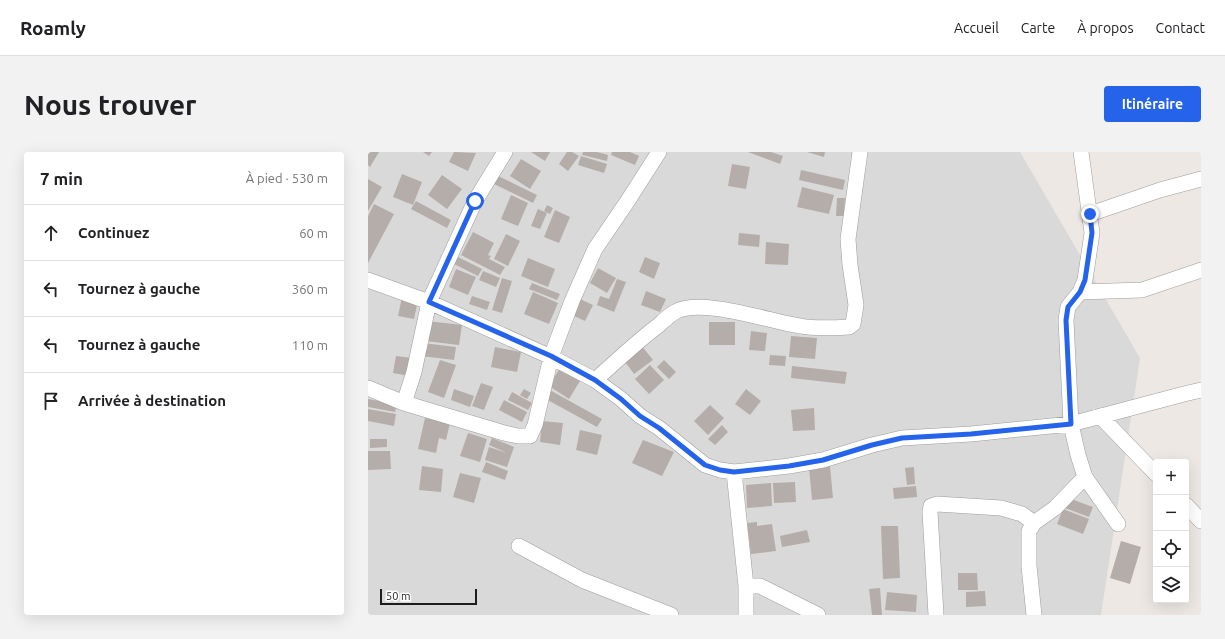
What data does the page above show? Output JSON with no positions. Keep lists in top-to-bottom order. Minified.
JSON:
{"scale_bar":"50 m","page":{"header":"Roamly","nav":["Accueil","Carte","À propos","Contact"],"buttons":"Itinéraire","title":"Nous trouver","heading":["7 min","À pied · 530 m"],"list":[["Continuez","60 m"],["Tournez à gauche","360 m"],["Tournez à gauche","110 m"],"Arrivée à destination"],"map_buttons":["+","−"],"scale":"50 m"}}
